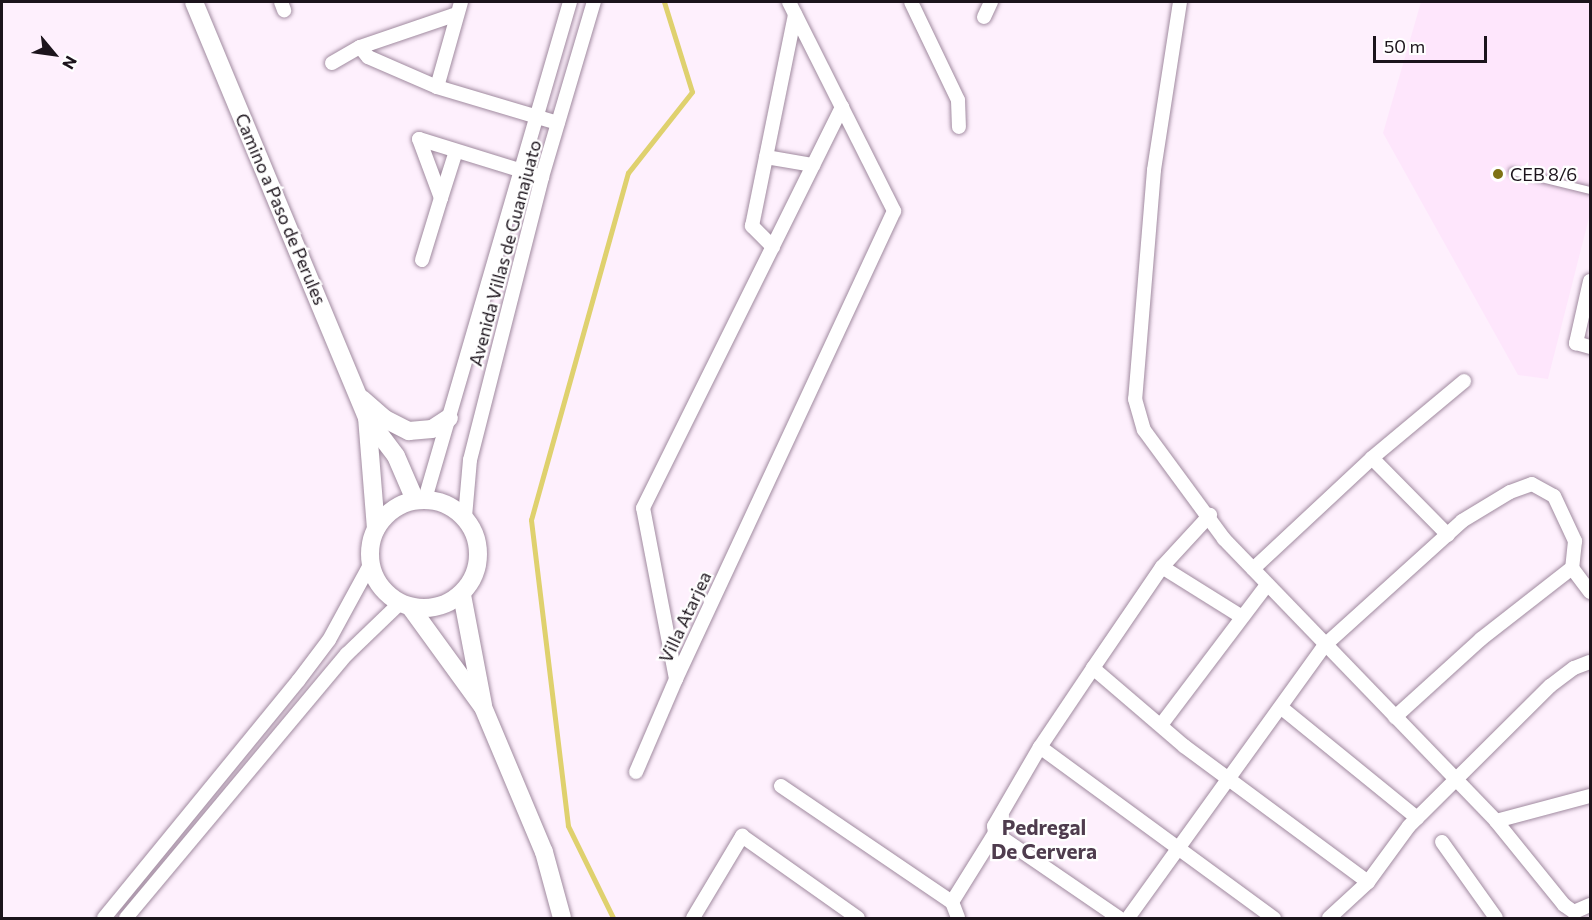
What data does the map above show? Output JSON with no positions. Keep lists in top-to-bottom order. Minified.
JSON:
{"streets":{"street":["Camino a Paso de Perules","Avenida Villas de Guanajuato","Villa Atarjea"]},"crossings":[["Camino a Paso de Perules","Avenida Villas de Guanajuato"]],"districts":["Pedregal De Cervera"],"places":["CEB 8/6"],"scale_bar":"50 m","north":"bottom right"}
